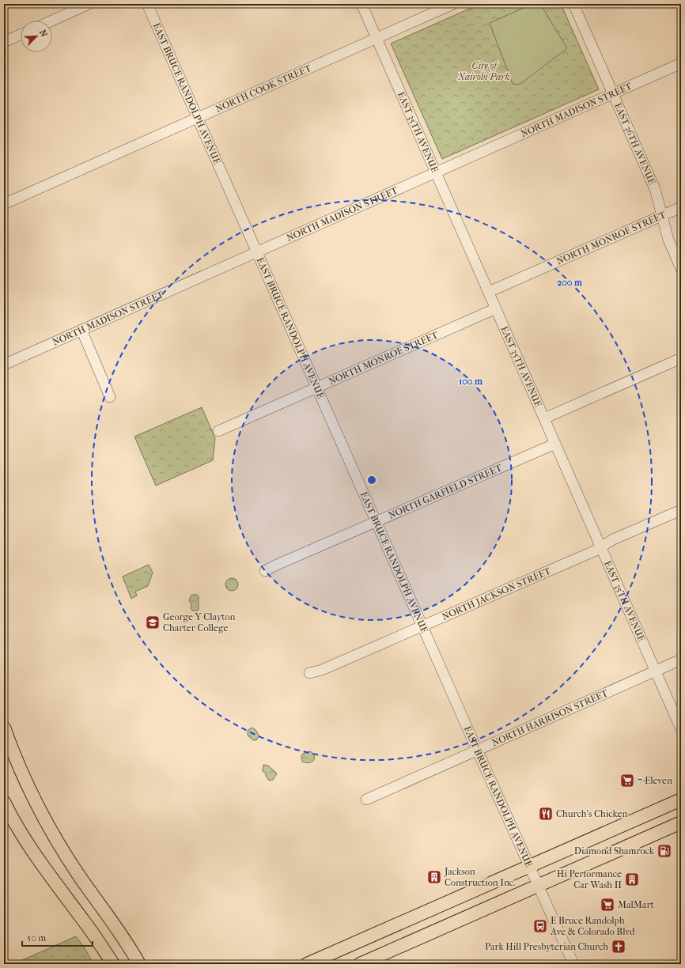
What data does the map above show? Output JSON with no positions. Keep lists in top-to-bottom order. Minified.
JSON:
{"streets":{"street":["NORTH COOK STREET","EAST BRUCE RANDOLPH AVENUE","NORTH MADISON STREET","EAST 35TH AVENUE","EAST 36TH AVENUE","NORTH MONROE STREET","NORTH GARFIELD STREET","NORTH JACKSON STREET","NORTH HARRISON STREET"]},"crossings":[["NORTH COOK STREET","EAST BRUCE RANDOLPH AVENUE"],["NORTH COOK STREET","EAST 35TH AVENUE"],["EAST BRUCE RANDOLPH AVENUE","NORTH MADISON STREET"],["EAST BRUCE RANDOLPH AVENUE","NORTH MONROE STREET"],["EAST BRUCE RANDOLPH AVENUE","NORTH GARFIELD STREET"],["EAST BRUCE RANDOLPH AVENUE","NORTH JACKSON STREET"],["EAST BRUCE RANDOLPH AVENUE","NORTH HARRISON STREET"],["NORTH MADISON STREET","EAST 35TH AVENUE"],["NORTH MADISON STREET","EAST 36TH AVENUE"],["EAST 35TH AVENUE","NORTH MONROE STREET"],["EAST 35TH AVENUE","NORTH GARFIELD STREET"],["EAST 35TH AVENUE","NORTH JACKSON STREET"],["EAST 35TH AVENUE","NORTH HARRISON STREET"],["EAST 36TH AVENUE","NORTH MONROE STREET"]],"parks":["City of Nairobi Park"],"places":{"school or university":["George Y Clayton Charter College"],"supermarket":["7-Eleven","MalMart"],"restaurant":["Church's Chicken"],"fuel station":["Diamond Shamrock"],"building":["Jackson Construction Inc.","Hi Performance Car Wash II"],"bus stop":["E Bruce Randolph Ave & Colorado Blvd"],"church":["Park Hill Presbyterian Church"]},"scale_bar":"50 m","north":"top right","rings":["200 m","100 m"]}
